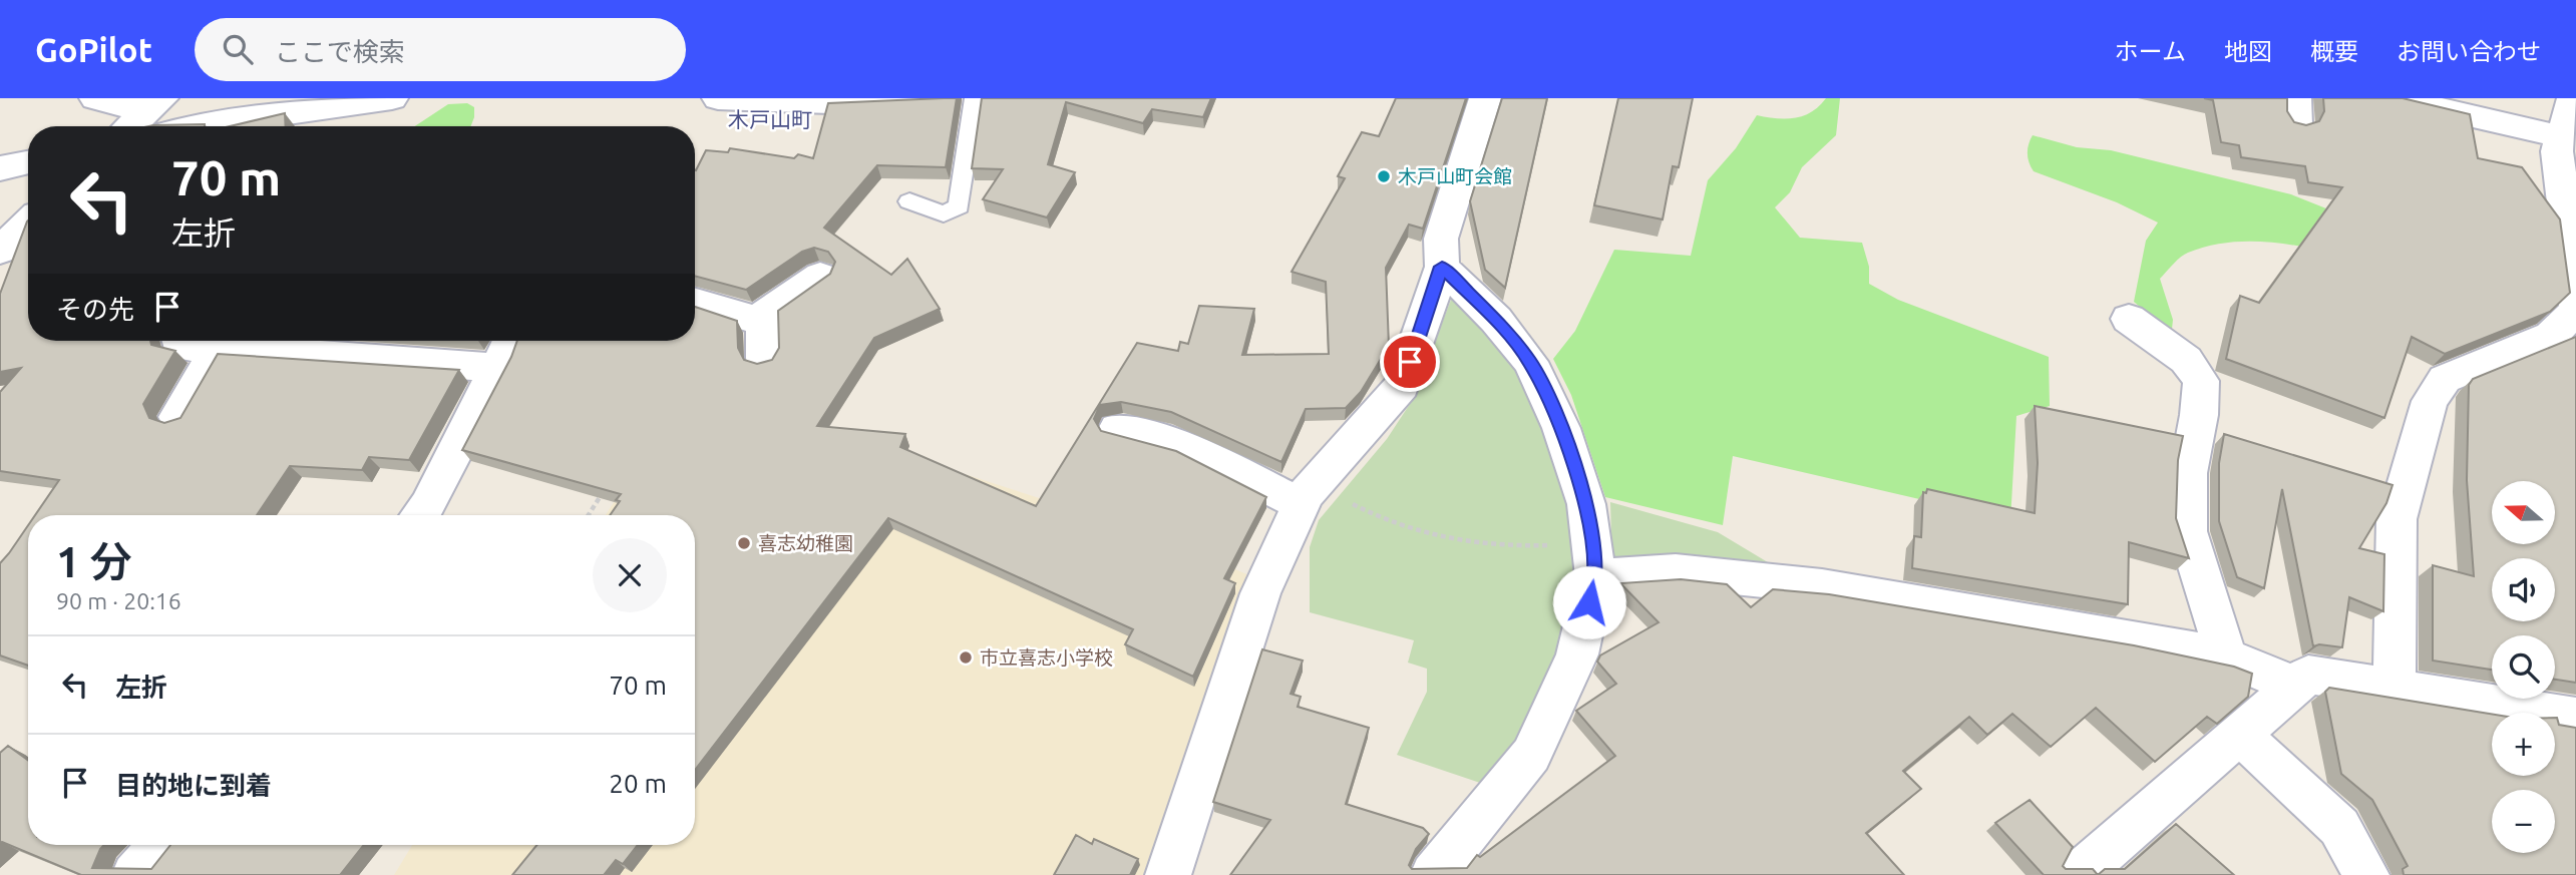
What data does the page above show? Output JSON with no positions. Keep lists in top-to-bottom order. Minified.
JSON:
{"districts":["木戸山町"],"places":["木戸山町会館","喜志幼稚園","市立喜志小学校"],"north":"left","page":{"header":"GoPilot","search":"ここで検索","nav":["ホーム","地図","概要","お問い合わせ"],"turn":["70 m","左折"],"then":"その先","map_buttons":["+","−"],"heading":["1 分","90 m · 20:16"],"list":[{"name":"左折","value":"70 m"},{"name":"目的地に到着","value":"20 m"}]}}
